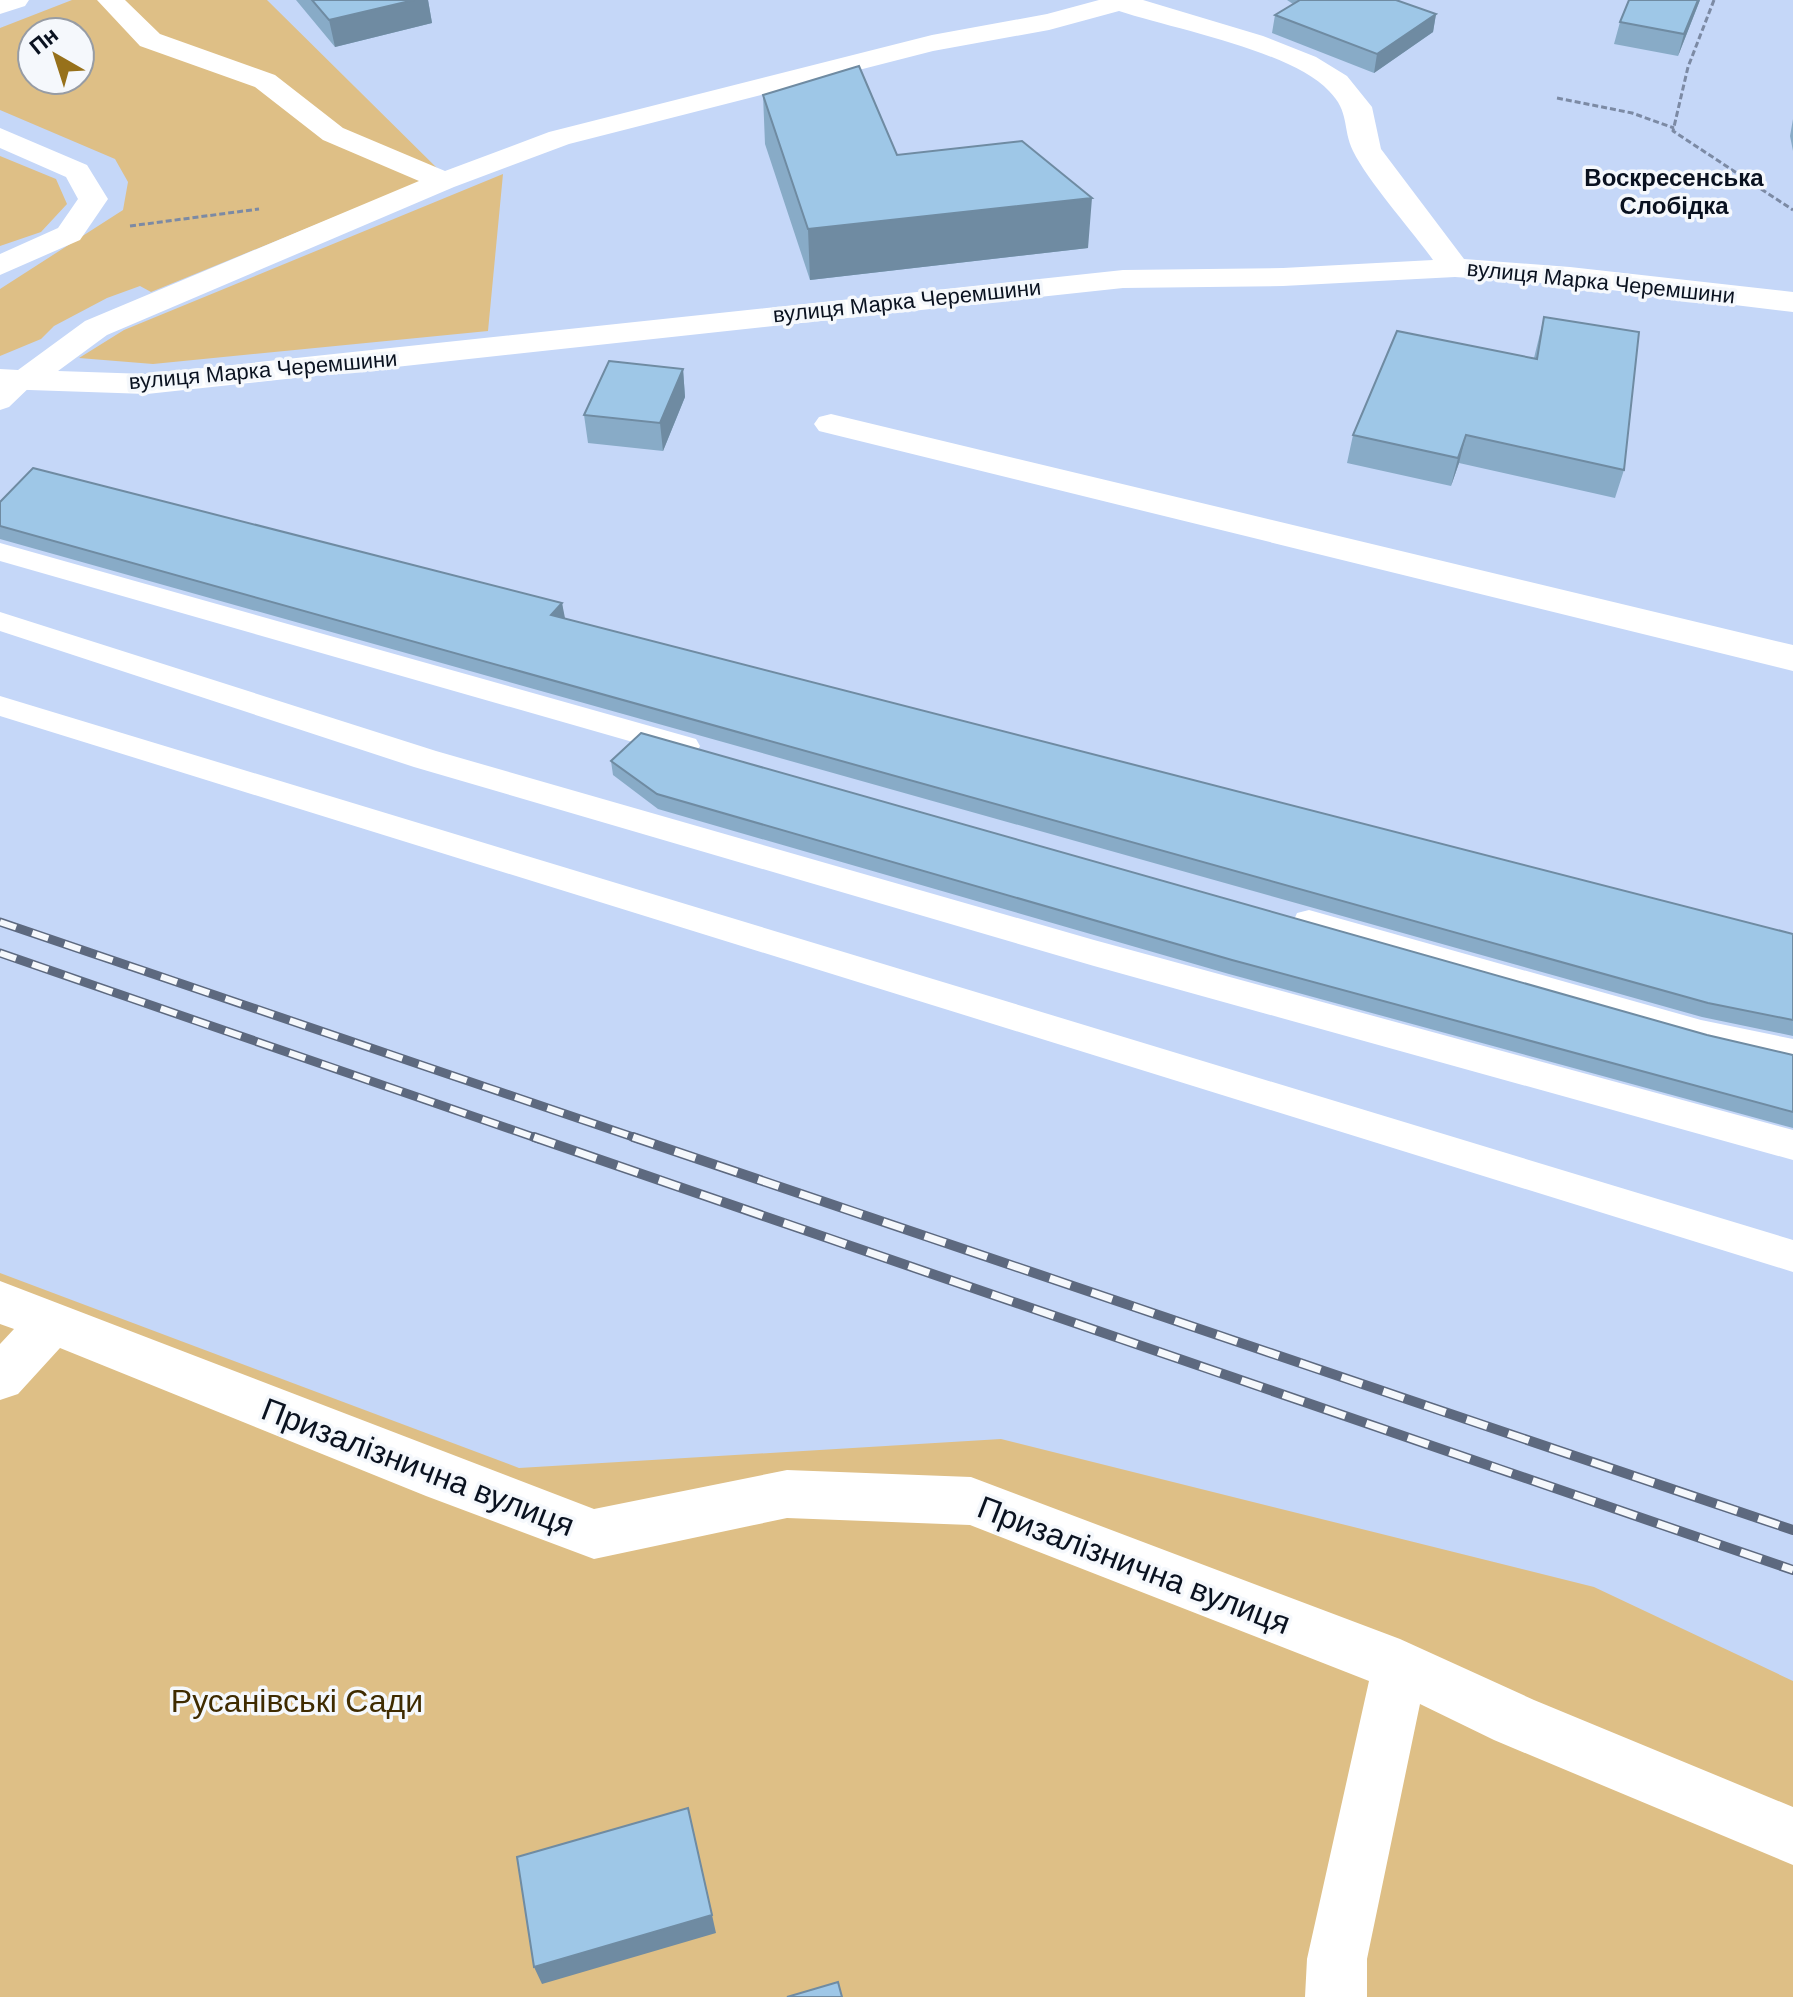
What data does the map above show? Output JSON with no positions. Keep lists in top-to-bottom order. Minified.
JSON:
{"streets":{"street":["вулиця Марка Черемшини","Призалізнична вулиця"]},"districts":["Воскресенська Слобідка"],"parks":["Русанівські Сади"],"north":"top left"}
